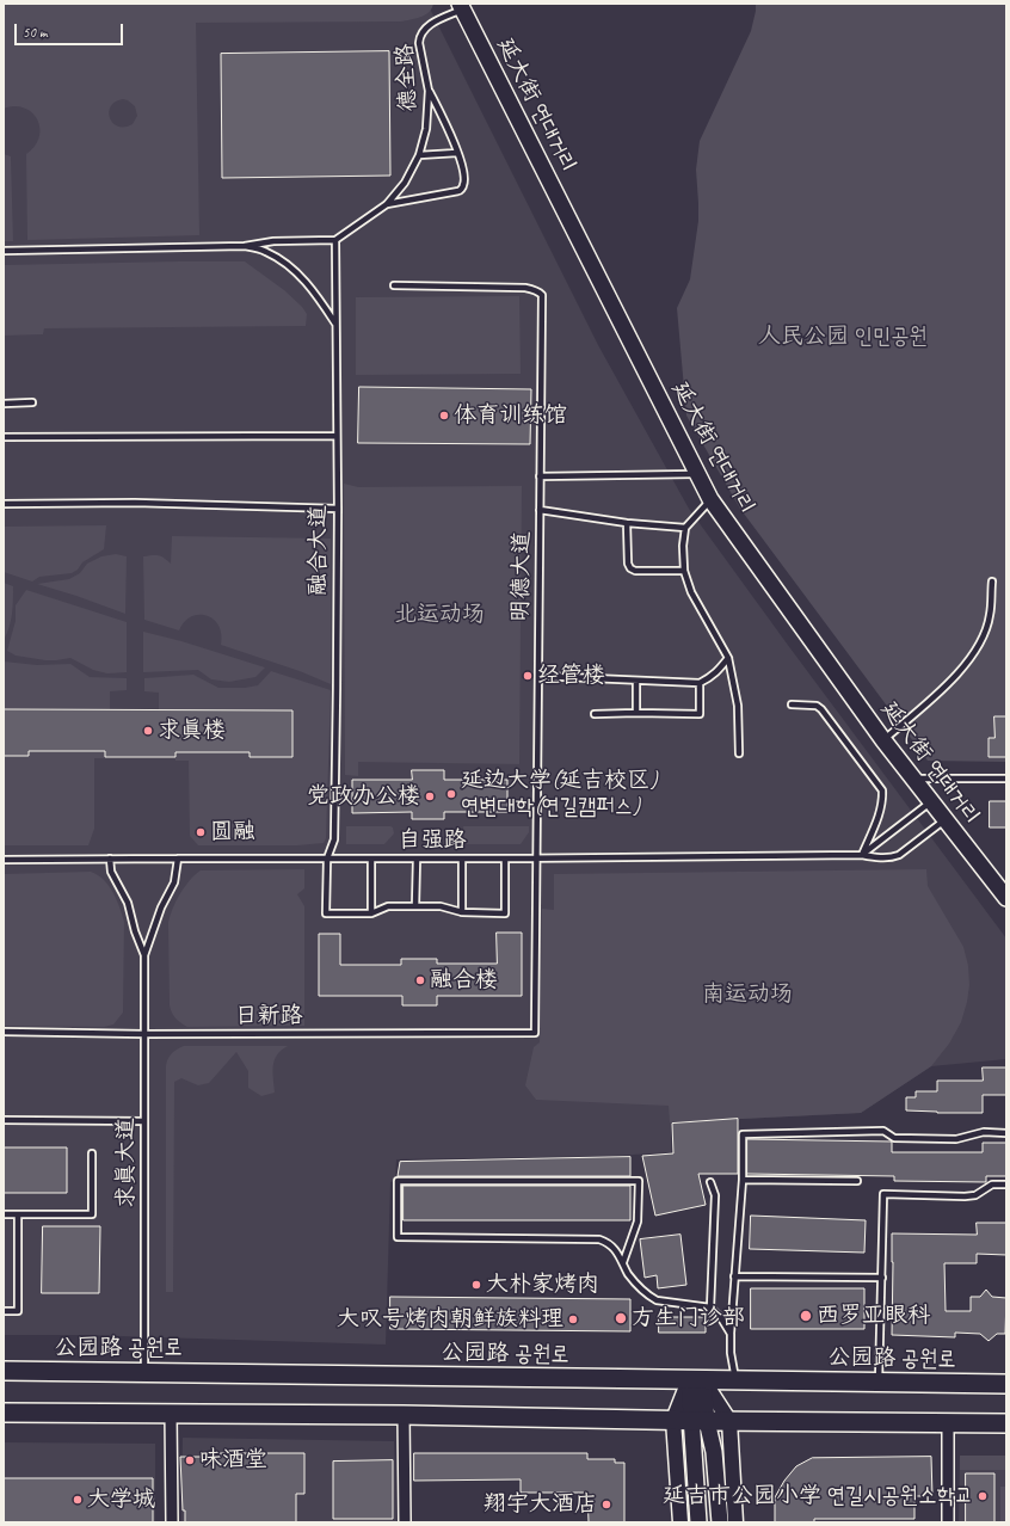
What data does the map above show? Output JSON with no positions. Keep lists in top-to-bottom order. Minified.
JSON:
{"streets":{"main road":["延大街 연대거리","公园路 공원로"],"lane":["德全路","融合大道","明德大道","自强路","日新路","求真大道"]},"crossings":[["德全路","延大街 연대거리"],["德全路","融合大道"],["延大街 연대거리","自强路"],["融合大道","自强路"],["明德大道","自强路"],["明德大道","日新路"],["日新路","求真大道"],["求真大道","公园路 공원로"]],"parks":["人民公园 인민공원","北运动场","南运动场"],"places":["体育训练馆","经管楼","求真楼","延边大学(延吉校区) 연변대학(연길캠퍼스)","党政办公楼","圆融","融合楼","大朴家烤肉","西罗亚眼科","方生门诊部","大叹号烤肉朝鲜族料理","味酒堂","延吉市公园小学 연길시공원소학교","大学城","翔宇大酒店"],"scale_bar":"50 m"}
